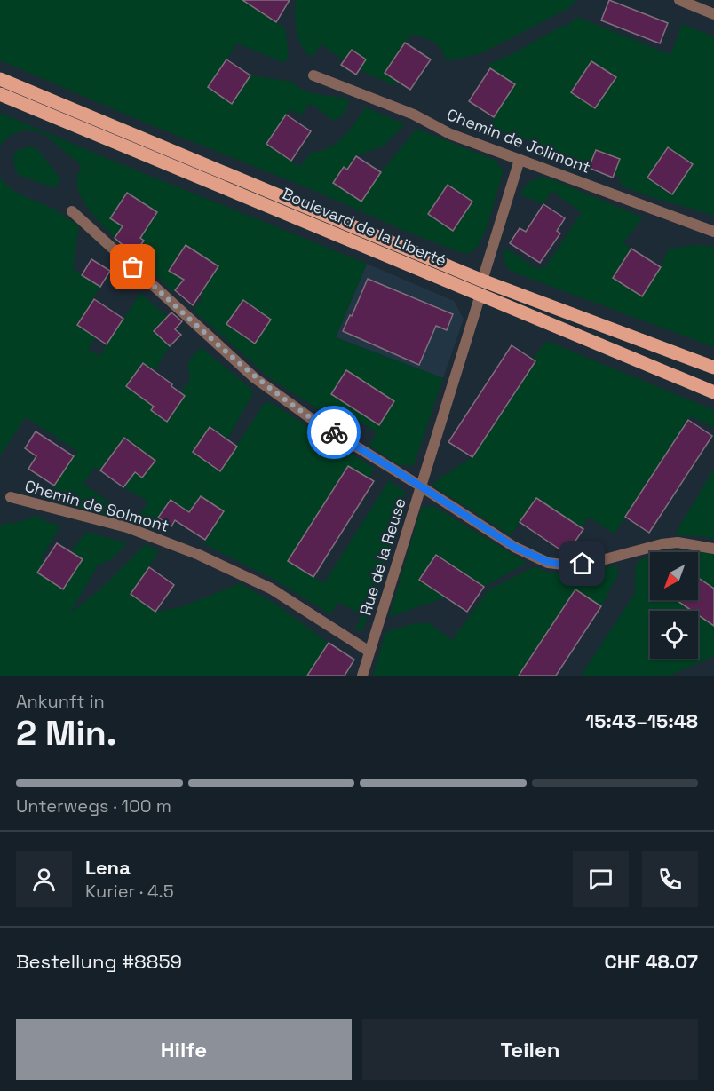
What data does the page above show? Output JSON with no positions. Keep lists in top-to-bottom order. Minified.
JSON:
{"streets":{"main road":["Boulevard de la Liberté"],"street":["Chemin de Jolimont","Chemin de Solmont","Rue de la Reuse"]},"crossings":[["Chemin de Jolimont","Rue de la Reuse"],["Boulevard de la Liberté","Rue de la Reuse"],["Chemin de Solmont","Rue de la Reuse"]],"north":"bottom left","page":{"heading":["2 Min.","Ankunft in","15:43–15:48"],"panel":["Lena","Kurier · 4.5","Bestellung #8859","CHF 48.07"],"bar":"Unterwegs · 100 m","buttons":["Hilfe","Teilen"]}}
